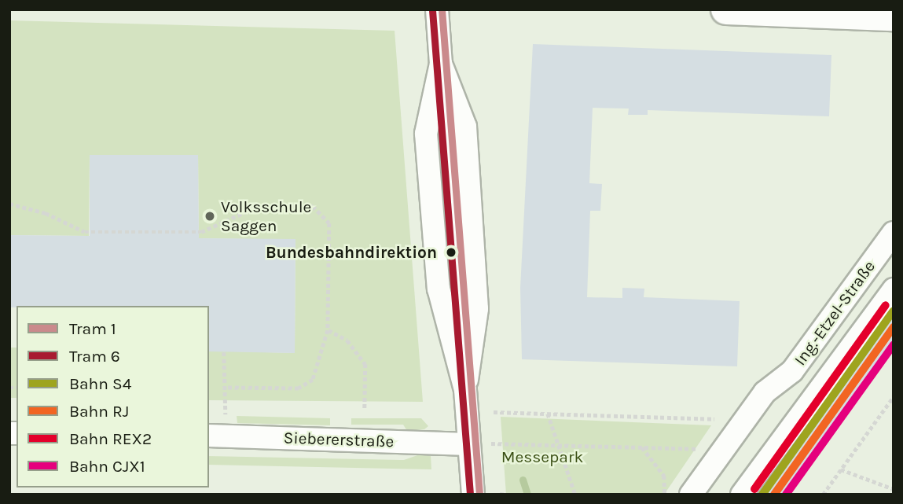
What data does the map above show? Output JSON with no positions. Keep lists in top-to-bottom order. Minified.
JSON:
{"streets":{"street":["Ing.-Etzel-Straße","Siebererstraße"]},"parks":["Messepark"],"places":["Volksschule Saggen","Bundesbahndirektion"],"lines":["tram line 1","tram line 6","rail line REX2","rail line S4","rail line RJ","rail line CJX1"],"legend":["Tram 1","Tram 6","Bahn S4","Bahn RJ","Bahn REX2","Bahn CJX1"]}
